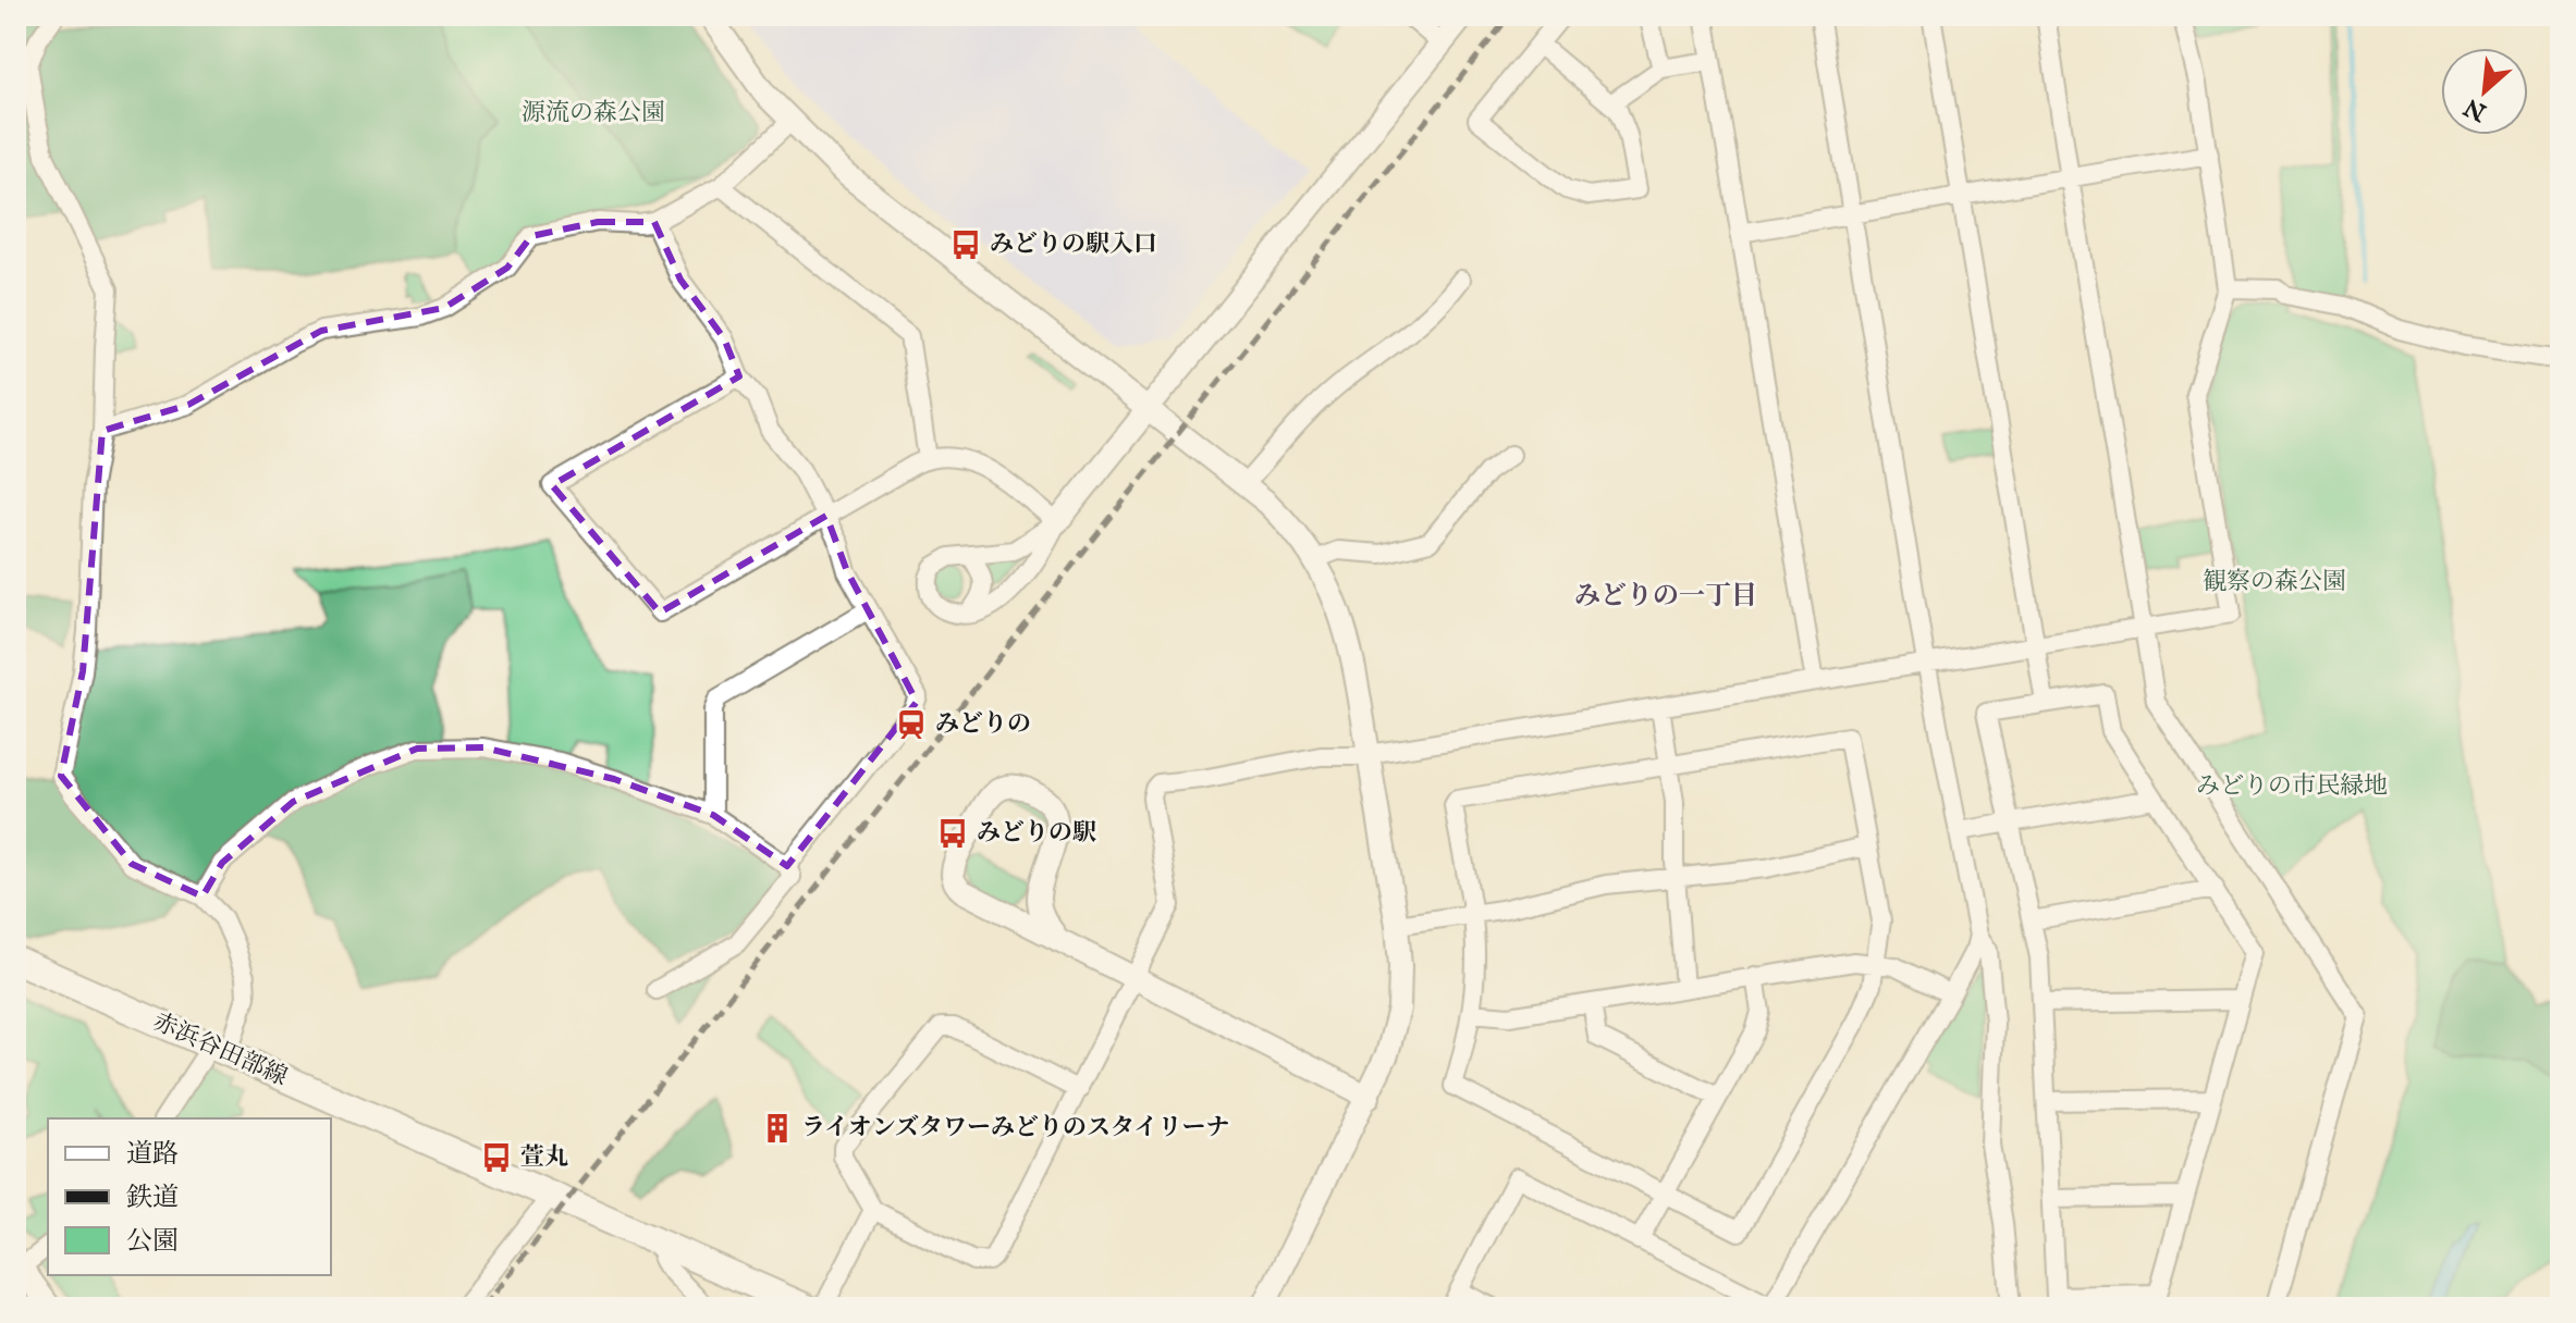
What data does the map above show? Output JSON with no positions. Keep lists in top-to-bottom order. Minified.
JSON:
{"streets":{"main road":["赤浜谷田部線"]},"districts":["みどりの一丁目"],"parks":["源流の森公園","観察の森公園","みどりの市民緑地"],"places":{"bus stop":["みどりの駅入口","みどりの駅","萱丸"],"station":["みどりの"],"building":["ライオンズタワーみどりのスタイリーナ"]},"legend":["道路","鉄道","公園"],"north":"bottom left"}
